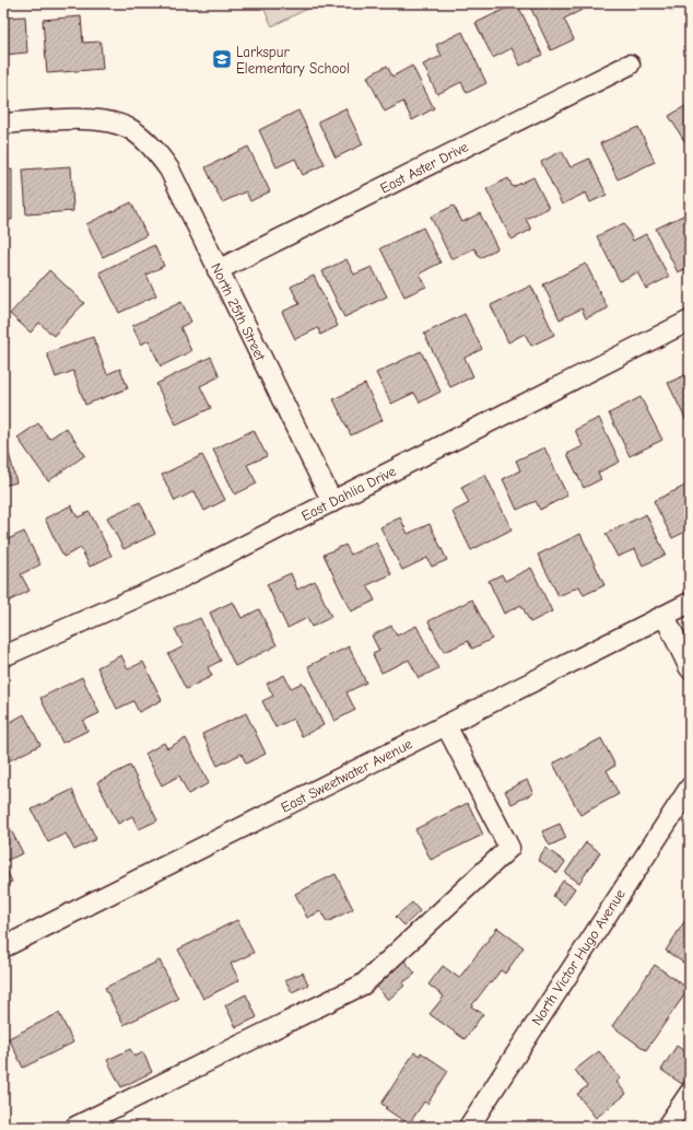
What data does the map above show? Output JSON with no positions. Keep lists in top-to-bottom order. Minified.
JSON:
{"streets":{"street":["East Aster Drive","North 25th Street","East Dahlia Drive","East Sweetwater Avenue","North Victor Hugo Avenue"]},"crossings":[["East Aster Drive","North 25th Street"],["North 25th Street","East Dahlia Drive"]],"places":{"school or university":["Larkspur Elementary School"]}}
